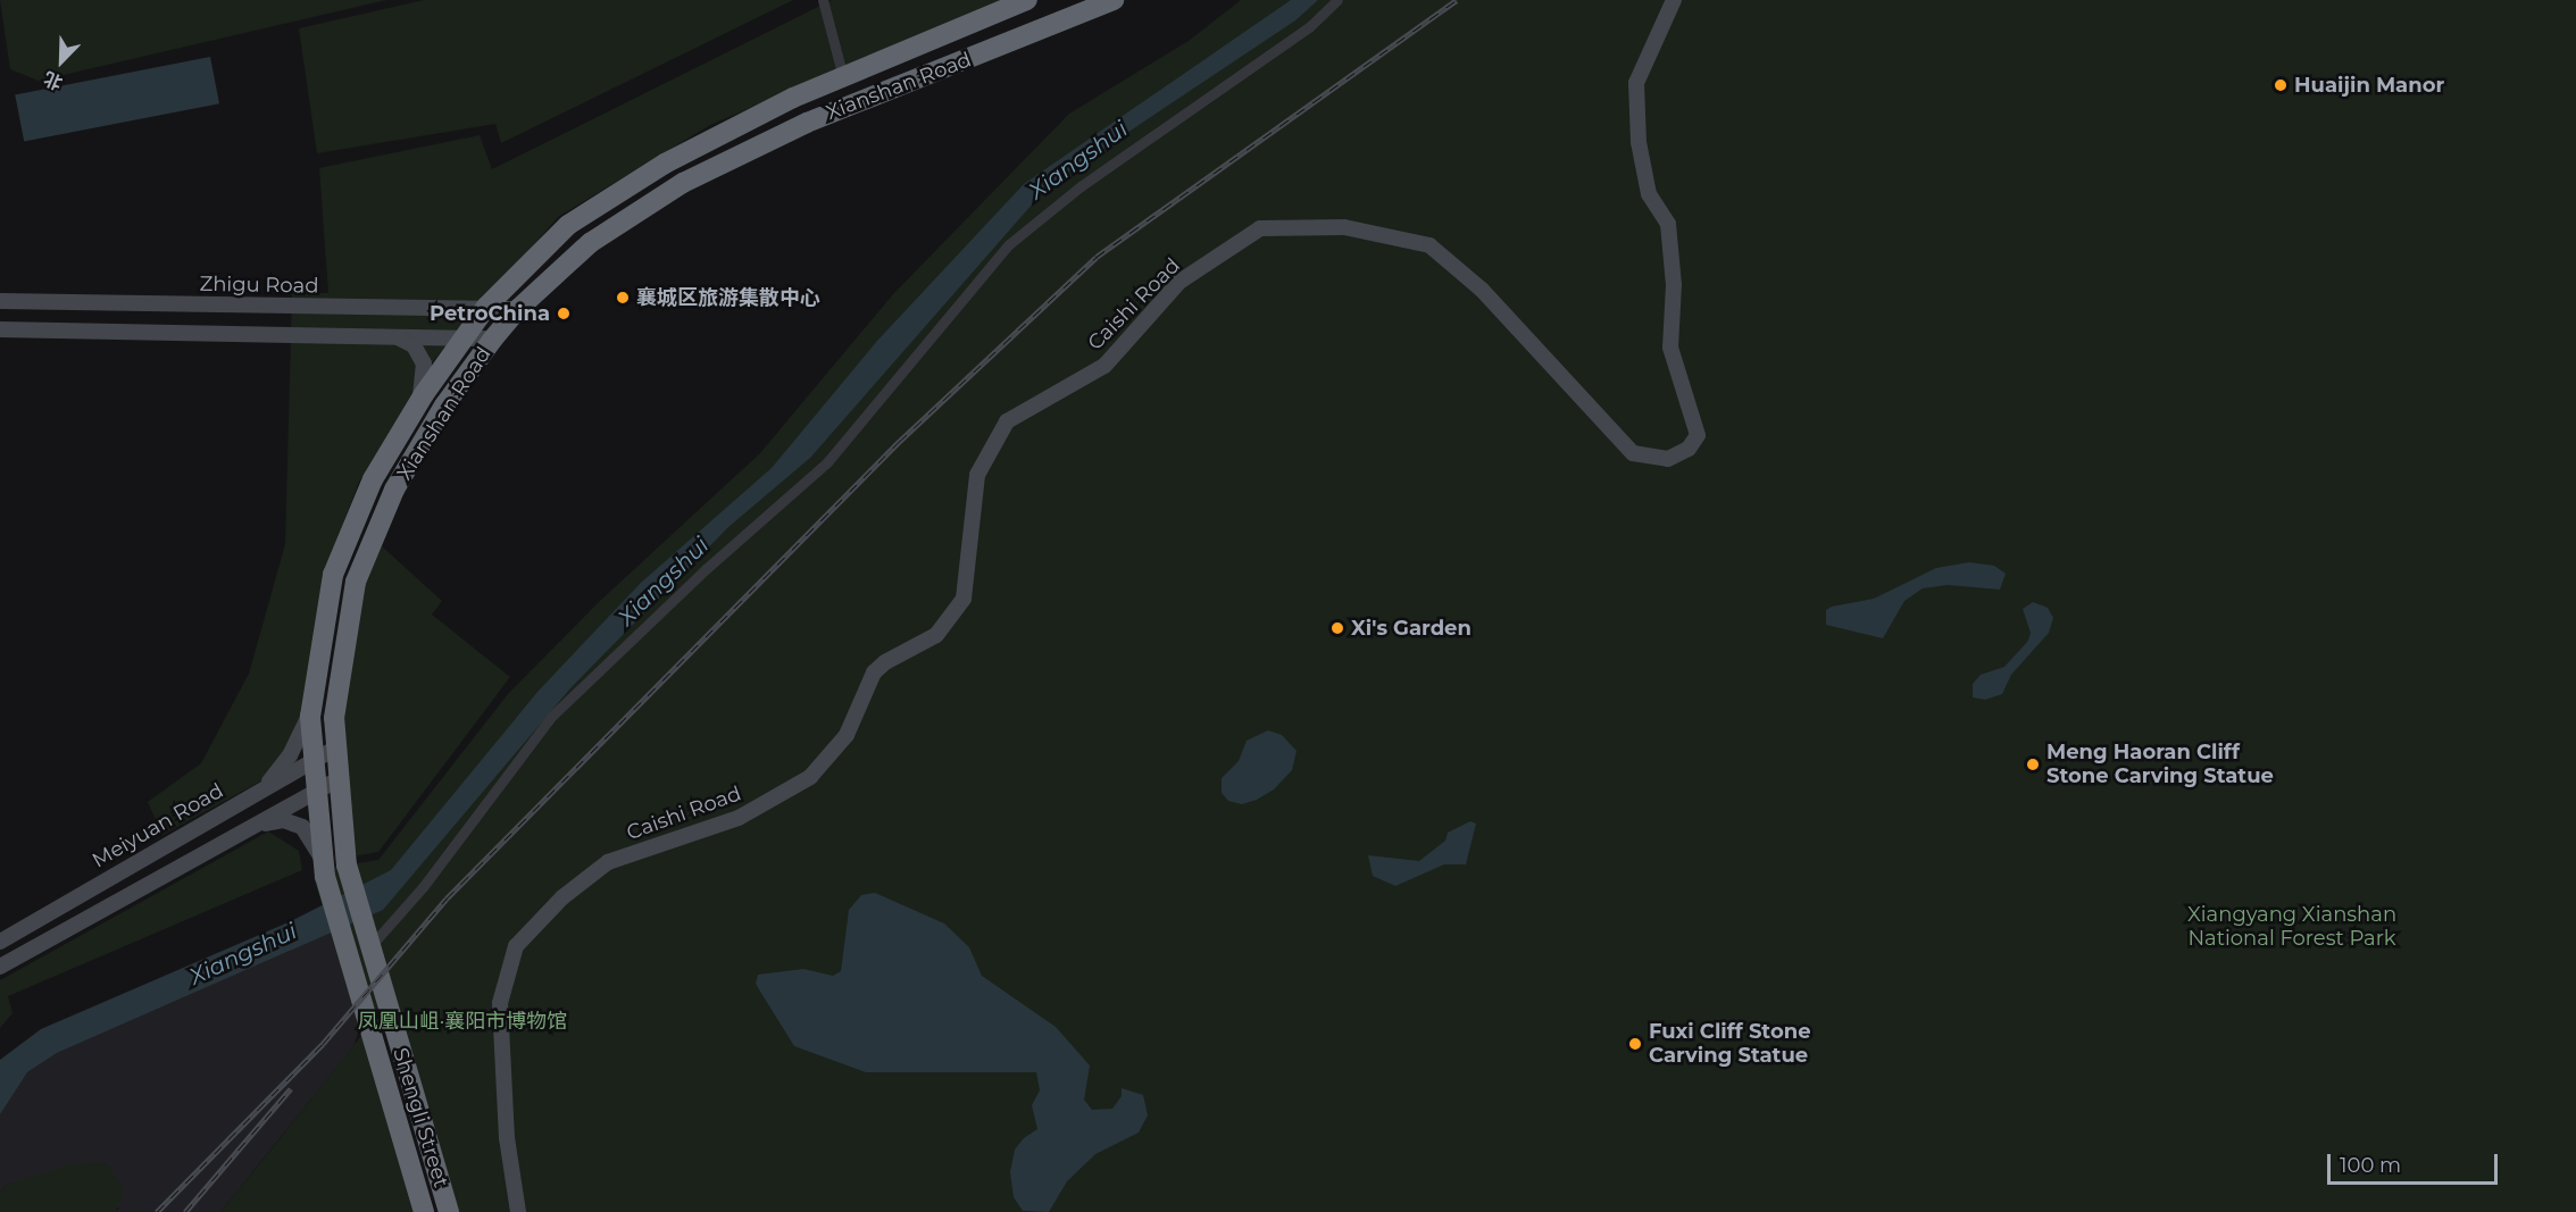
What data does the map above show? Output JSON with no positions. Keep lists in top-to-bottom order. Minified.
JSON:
{"streets":{"highway":["Xianshan Road","Shengli Street"],"street":["Zhigu Road","Caishi Road","Meiyuan Road"]},"crossings":[["Xianshan Road","Zhigu Road"],["Xianshan Road","Meiyuan Road"],["Xianshan Road","Shengli Street"]],"water":["Xiangshui"],"parks":["Xiangyang Xianshan National Forest Park","凤凰山岨·襄阳市博物馆"],"places":["Huaijin Manor","襄城区旅游集散中心","PetroChina","Xi's Garden","Meng Haoran Cliff Stone Carving Statue","Fuxi Cliff Stone Carving Statue"],"scale_bar":"100 m","north":"bottom left"}
